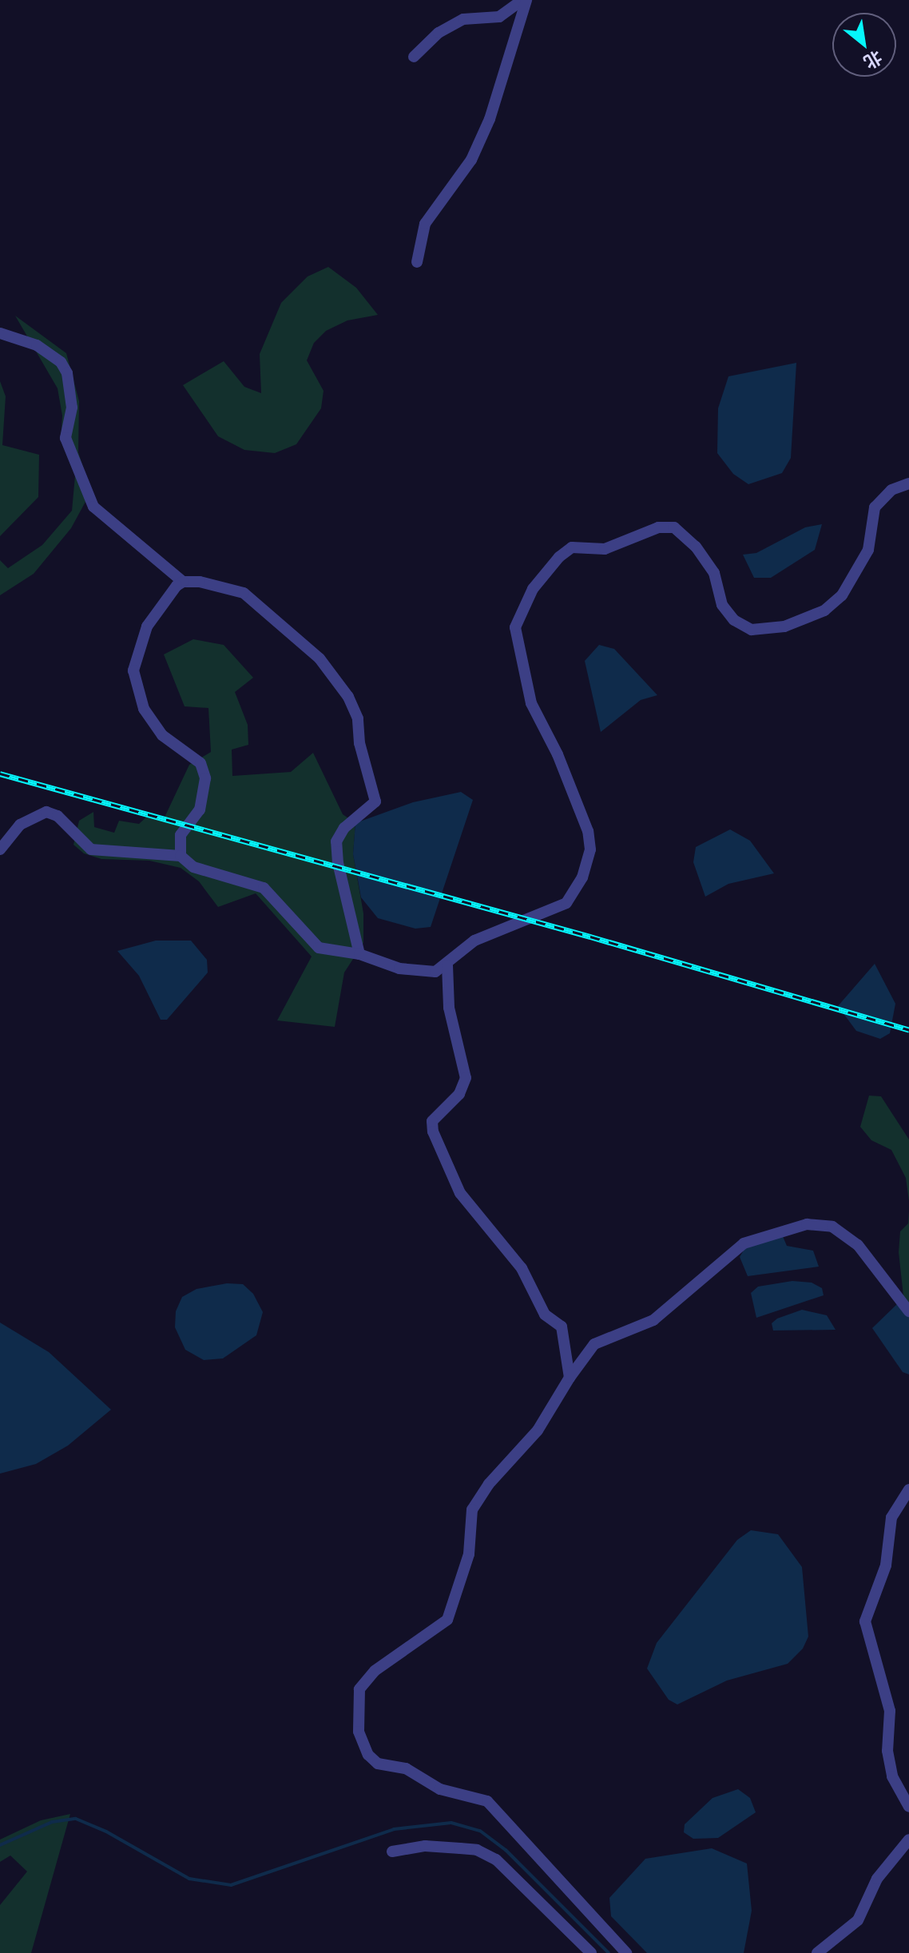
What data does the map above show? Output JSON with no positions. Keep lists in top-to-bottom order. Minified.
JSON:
{"north":"bottom right"}
